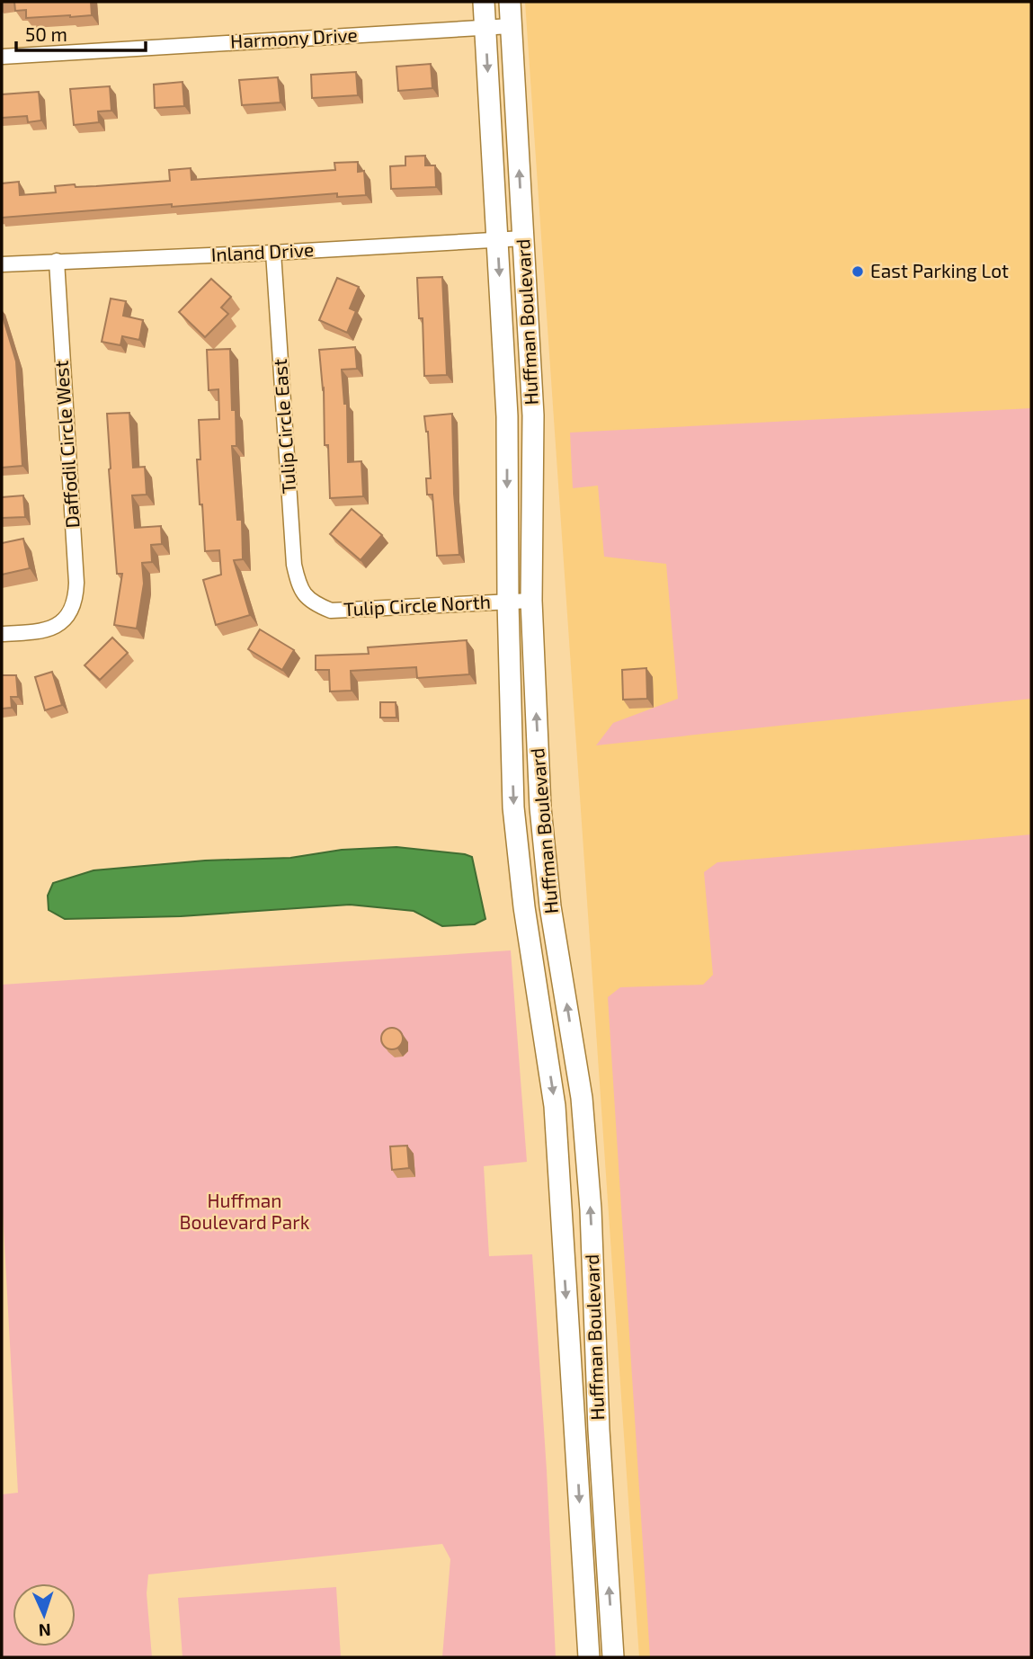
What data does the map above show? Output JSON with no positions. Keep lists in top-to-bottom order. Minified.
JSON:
{"streets":{"street":["Harmony Drive","Inland Drive","Huffman Boulevard","Tulip Circle East","Daffodil Circle West","Tulip Circle North"]},"crossings":[["Harmony Drive","Huffman Boulevard"],["Inland Drive","Huffman Boulevard"],["Inland Drive","Tulip Circle East"],["Inland Drive","Daffodil Circle West"],["Huffman Boulevard","Tulip Circle North"],["Tulip Circle East","Tulip Circle North"]],"parks":["Huffman Boulevard Park"],"places":["East Parking Lot"],"scale_bar":"50 m","north":"bottom"}
